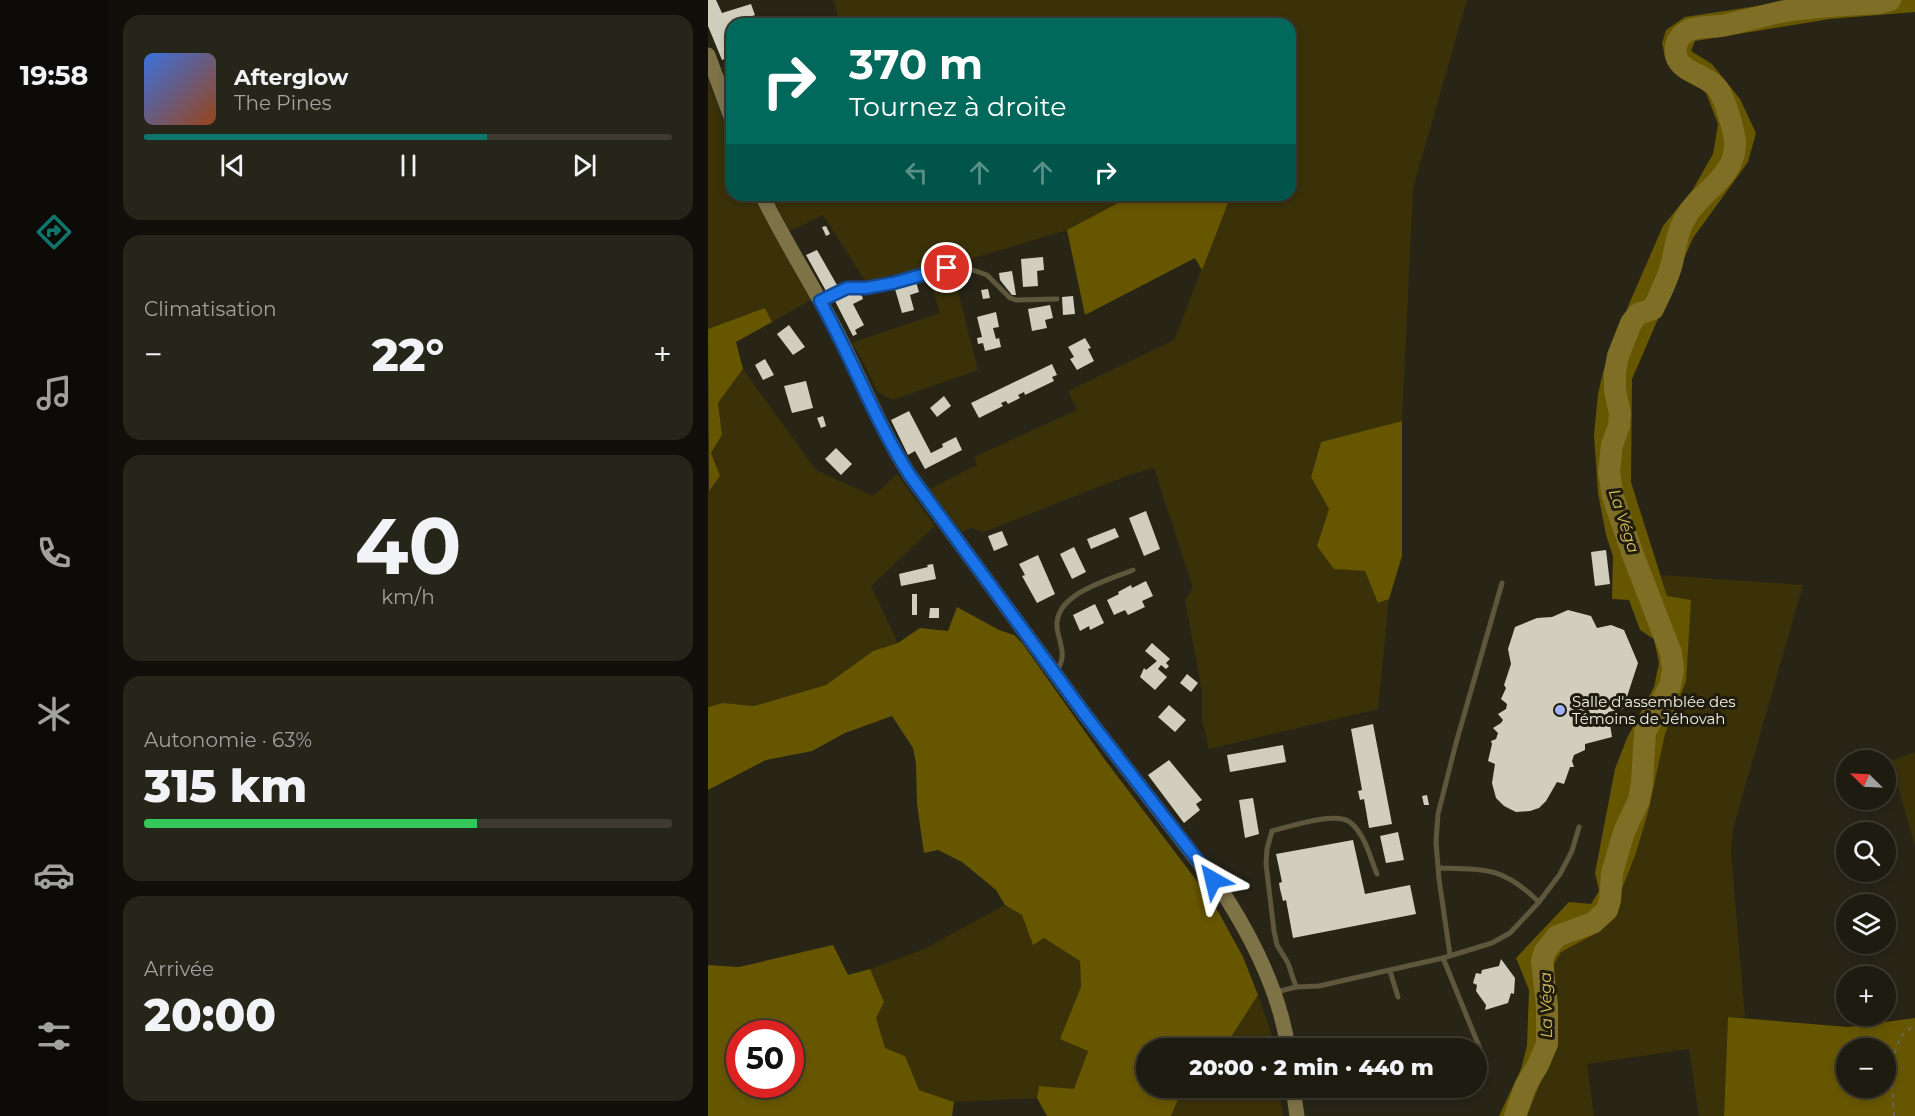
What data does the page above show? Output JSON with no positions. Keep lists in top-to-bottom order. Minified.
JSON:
{"water":["La Véga"],"places":["Salle d'assemblée des Témoins de Jéhovah"],"north":"top left","page":{"tabs":"19:58","turn":["370 m","Tournez à droite"],"song":["Afterglow","The Pines"],"tile":["Climatisation",["40","km/h"],["Autonomie · 63%","315 km"],["Arrivée","20:00"]],"heat":["−","22°","+"],"map_buttons":["+","−"],"limit":"50","trip":"20:00 · 2 min · 440 m"}}
